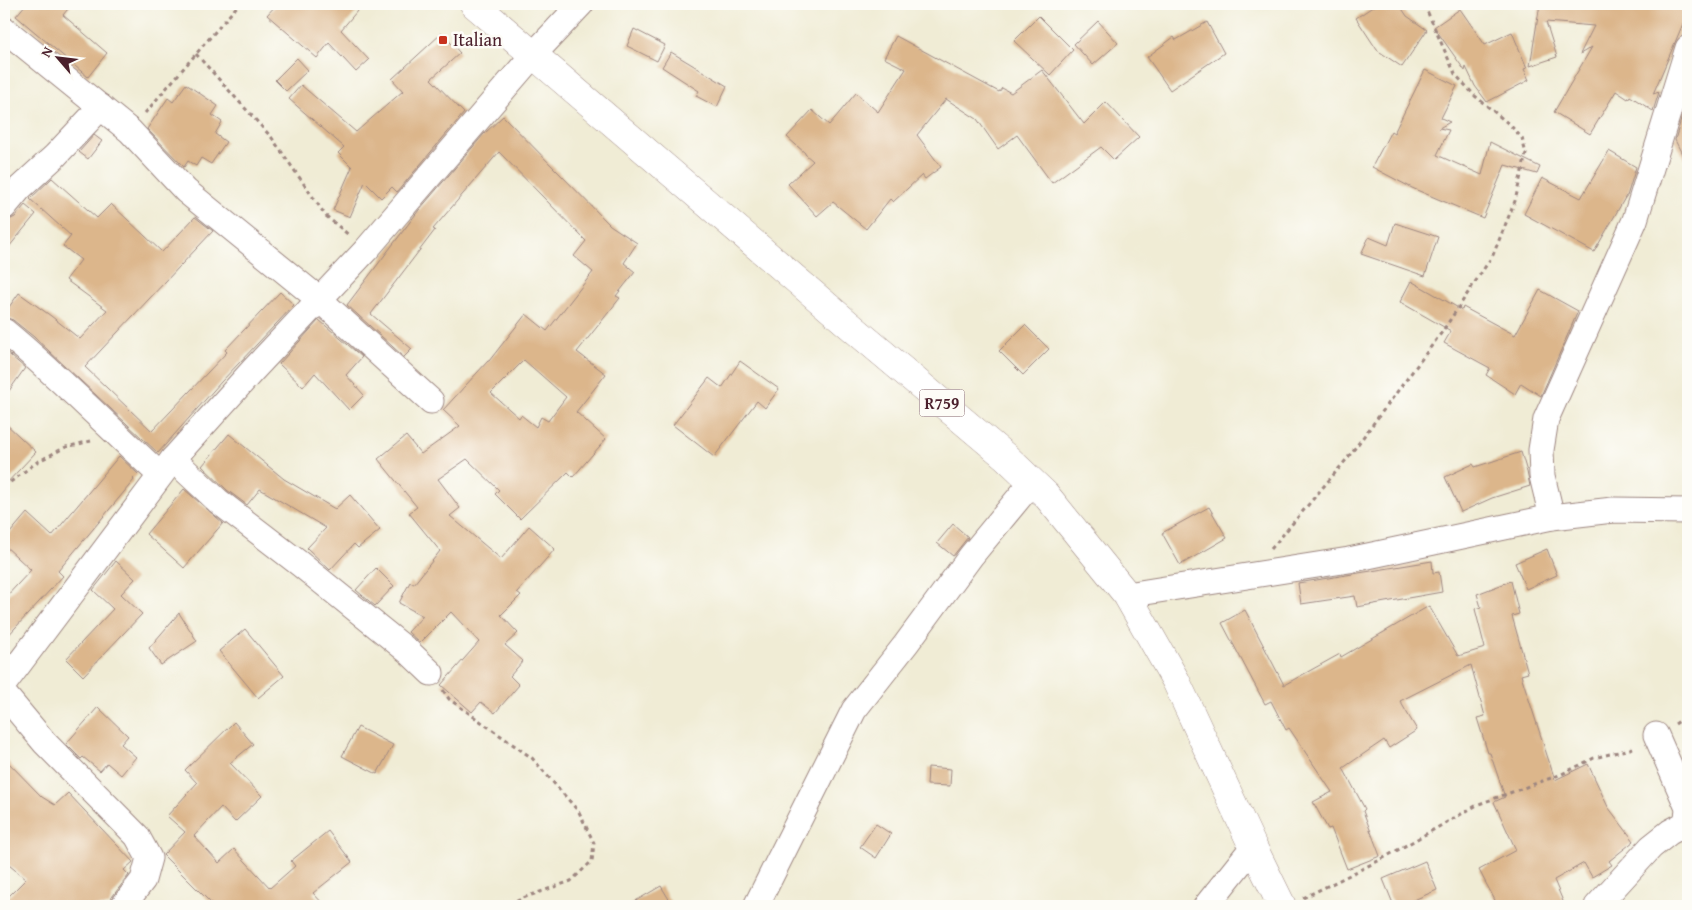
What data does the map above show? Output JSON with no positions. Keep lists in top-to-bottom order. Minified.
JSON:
{"streets":{"main road":["R759"]},"places":{"transit":["Italian"]},"north":"top left"}
